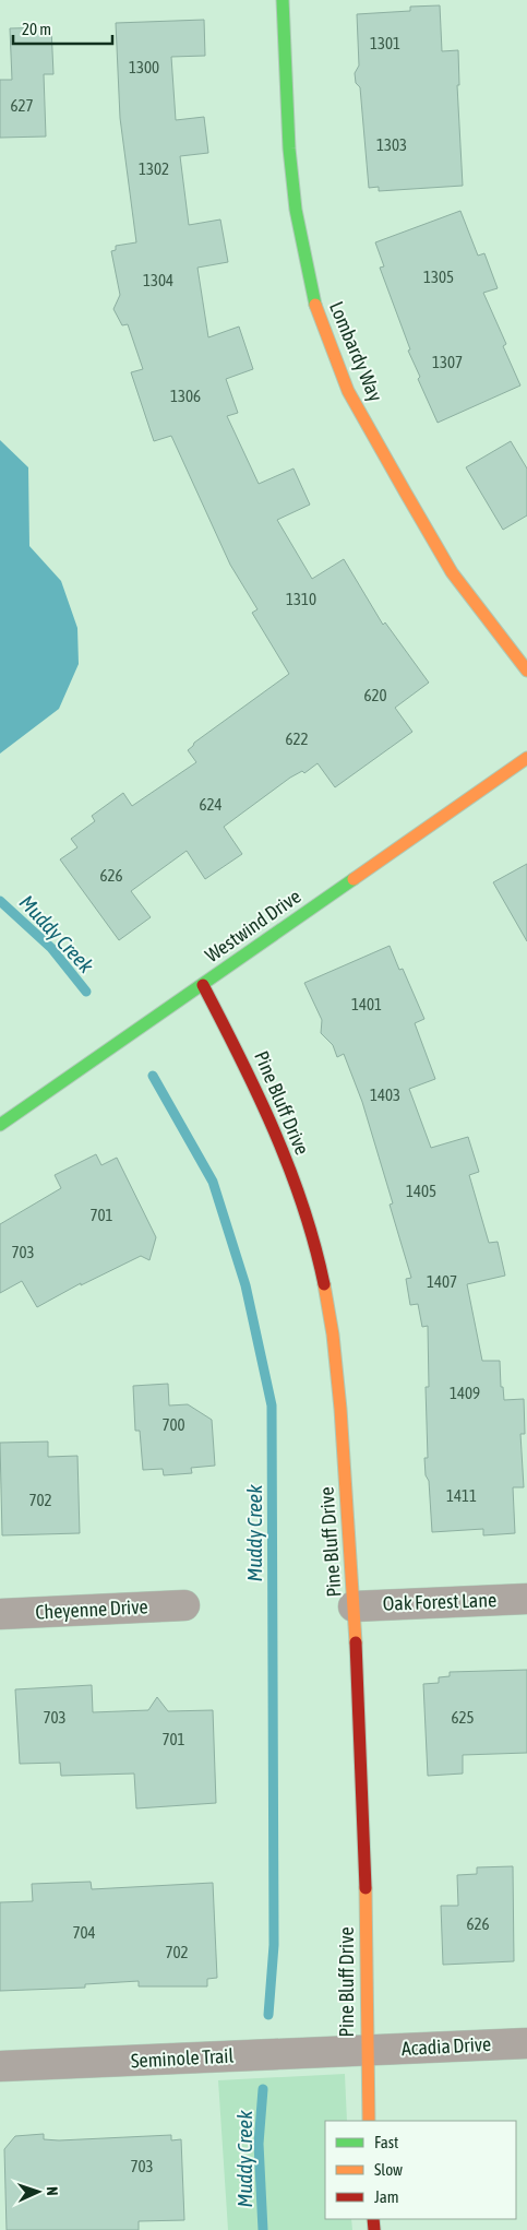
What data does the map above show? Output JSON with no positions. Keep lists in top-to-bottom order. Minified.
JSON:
{"streets":{"street":["Lombardy Way","Westwind Drive","Pine Bluff Drive","Oak Forest Lane","Cheyenne Drive","Acadia Drive","Seminole Trail"]},"crossings":[["Westwind Drive","Pine Bluff Drive"],["Pine Bluff Drive","Oak Forest Lane"],["Pine Bluff Drive","Acadia Drive"],["Pine Bluff Drive","Seminole Trail"],["Acadia Drive","Seminole Trail"]],"water":["Muddy Creek"],"house_numbers":["1301","1300","627","1303","1302","1305","1304","1307","1306","1310","620","622","624","626","1401","1403","1405","701","703","1407","1409","700","1411","702","703","625","701","626","704","702","703"],"legend":["Fast","Slow","Jam"],"scale_bar":"20 m","north":"right"}
